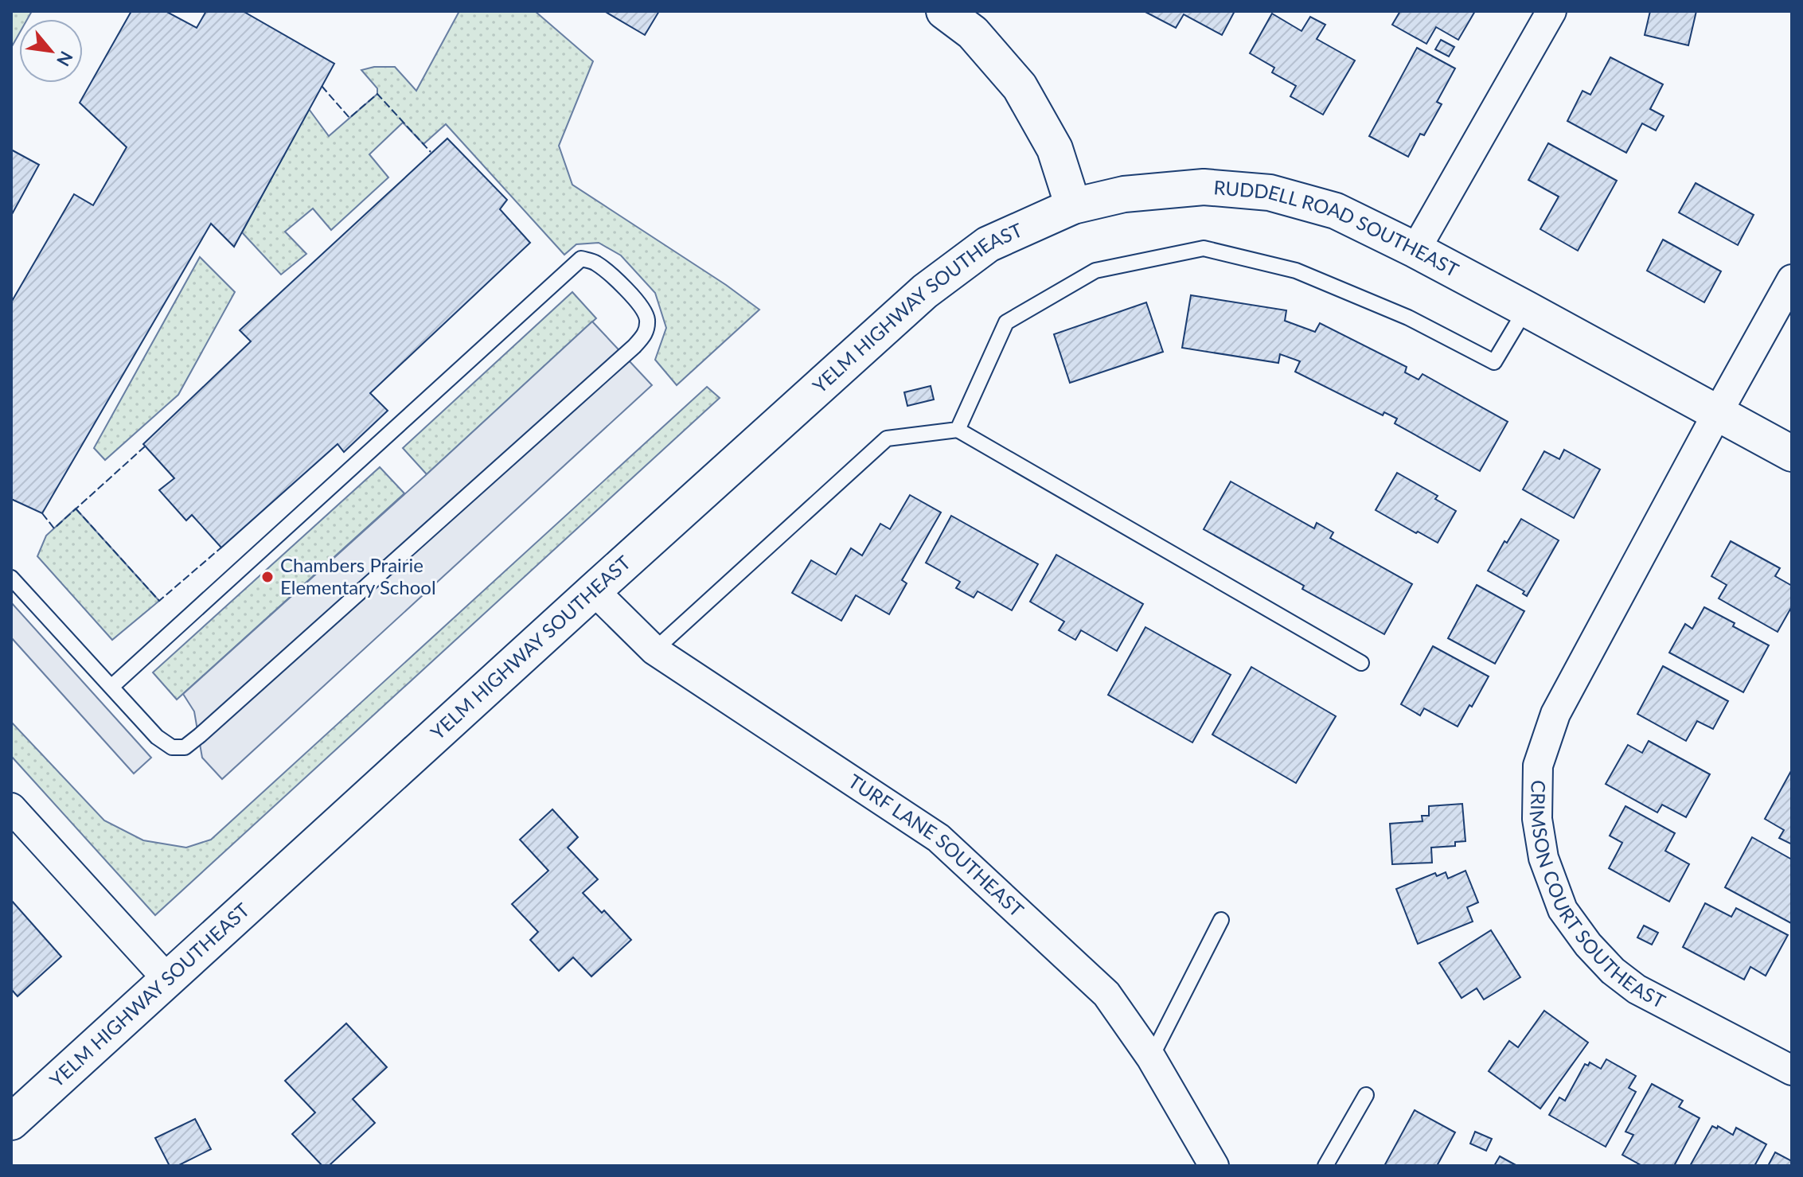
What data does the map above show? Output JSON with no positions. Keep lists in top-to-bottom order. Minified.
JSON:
{"streets":{"main road":["RUDDELL ROAD SOUTHEAST","YELM HIGHWAY SOUTHEAST"],"street":["TURF LANE SOUTHEAST","CRIMSON COURT SOUTHEAST"]},"crossings":[["RUDDELL ROAD SOUTHEAST","YELM HIGHWAY SOUTHEAST"],["RUDDELL ROAD SOUTHEAST","CRIMSON COURT SOUTHEAST"],["YELM HIGHWAY SOUTHEAST","TURF LANE SOUTHEAST"]],"places":["Chambers Prairie Elementary School"],"north":"bottom right"}
